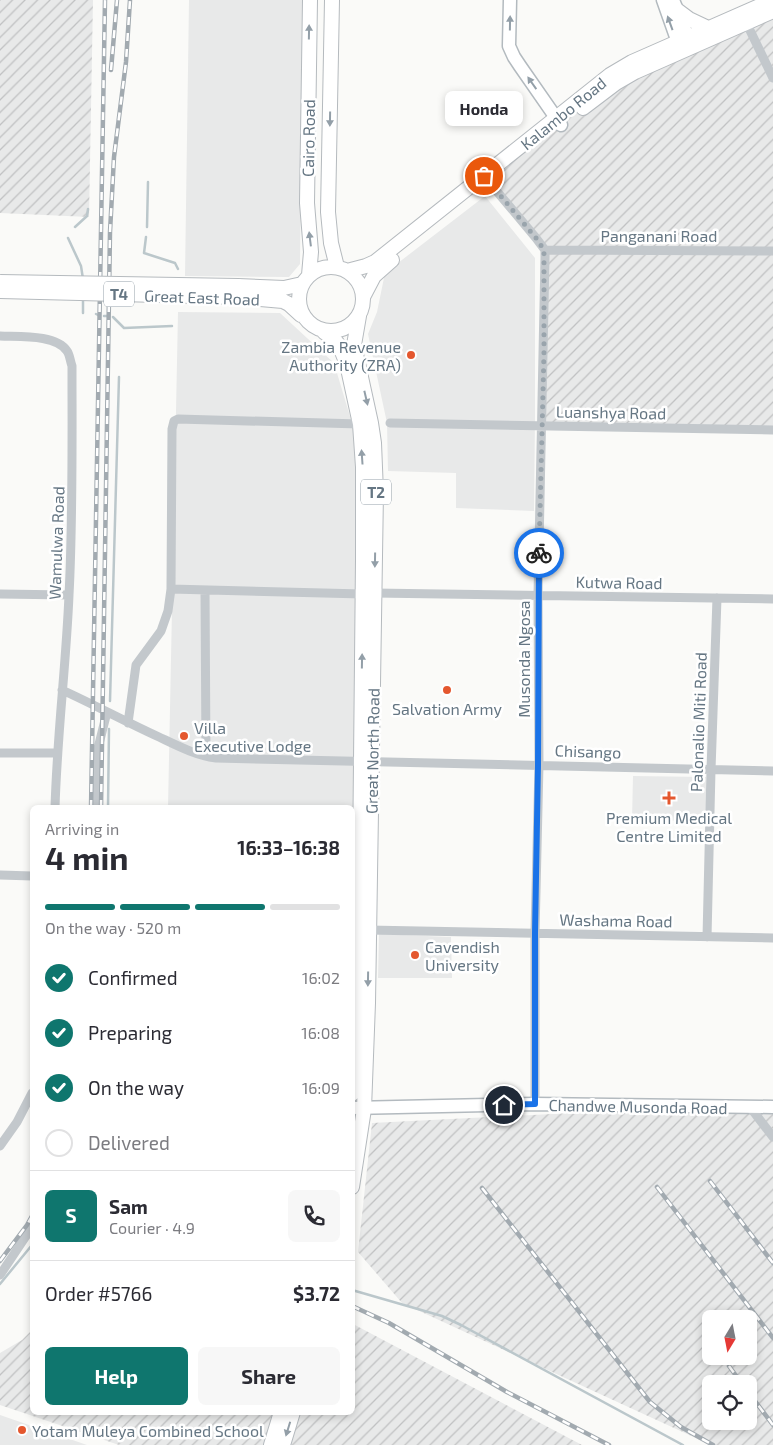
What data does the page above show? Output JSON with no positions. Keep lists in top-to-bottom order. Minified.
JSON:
{"streets":{"main road":["Kalambo Road","Cairo Road","T4","Great East Road","T2","Great North Road"],"street":["Panganani Road","Luanshya Road","Wamulwa Road","Kutwa Road","Musonda Ngosa","Palonalio Miti Road","Chisango","Washama Road","Chandwe Musonda Road"]},"crossings":[["Kalambo Road","Cairo Road"],["Kalambo Road","Great East Road"],["Kalambo Road","Great North Road"],["Cairo Road","Great East Road"],["Cairo Road","Great North Road"],["Panganani Road","Musonda Ngosa"],["Great East Road","Great North Road"],["Luanshya Road","Musonda Ngosa"],["Wamulwa Road","Chisango"],["Kutwa Road","Musonda Ngosa"],["Kutwa Road","Palonalio Miti Road"],["Kutwa Road","Great North Road"],["Musonda Ngosa","Chisango"],["Musonda Ngosa","Washama Road"],["Musonda Ngosa","Chandwe Musonda Road"],["Palonalio Miti Road","Chisango"],["Palonalio Miti Road","Washama Road"],["Great North Road","Chisango"],["Great North Road","Washama Road"],["Great North Road","Chandwe Musonda Road"]],"places":{"other":["Honda","Zambia Revenue Authority (ZRA)","Salvation Army","Villa Executive Lodge","Cavendish University","Yotam Muleya Combined School"],"health":["Premium Medical Centre Limited"]},"north":"bottom","page":{"bubble":"Honda","heading":["4 min","Arriving in","16:33–16:38"],"panel":["Sam","Courier · 4.9","Order #5766","$3.72"],"bar":"On the way · 520 m","list":[["Confirmed","16:02"],["Preparing","16:08"],["On the way","16:09"],"Delivered"],"round":"S","buttons":["Help","Share"]}}
